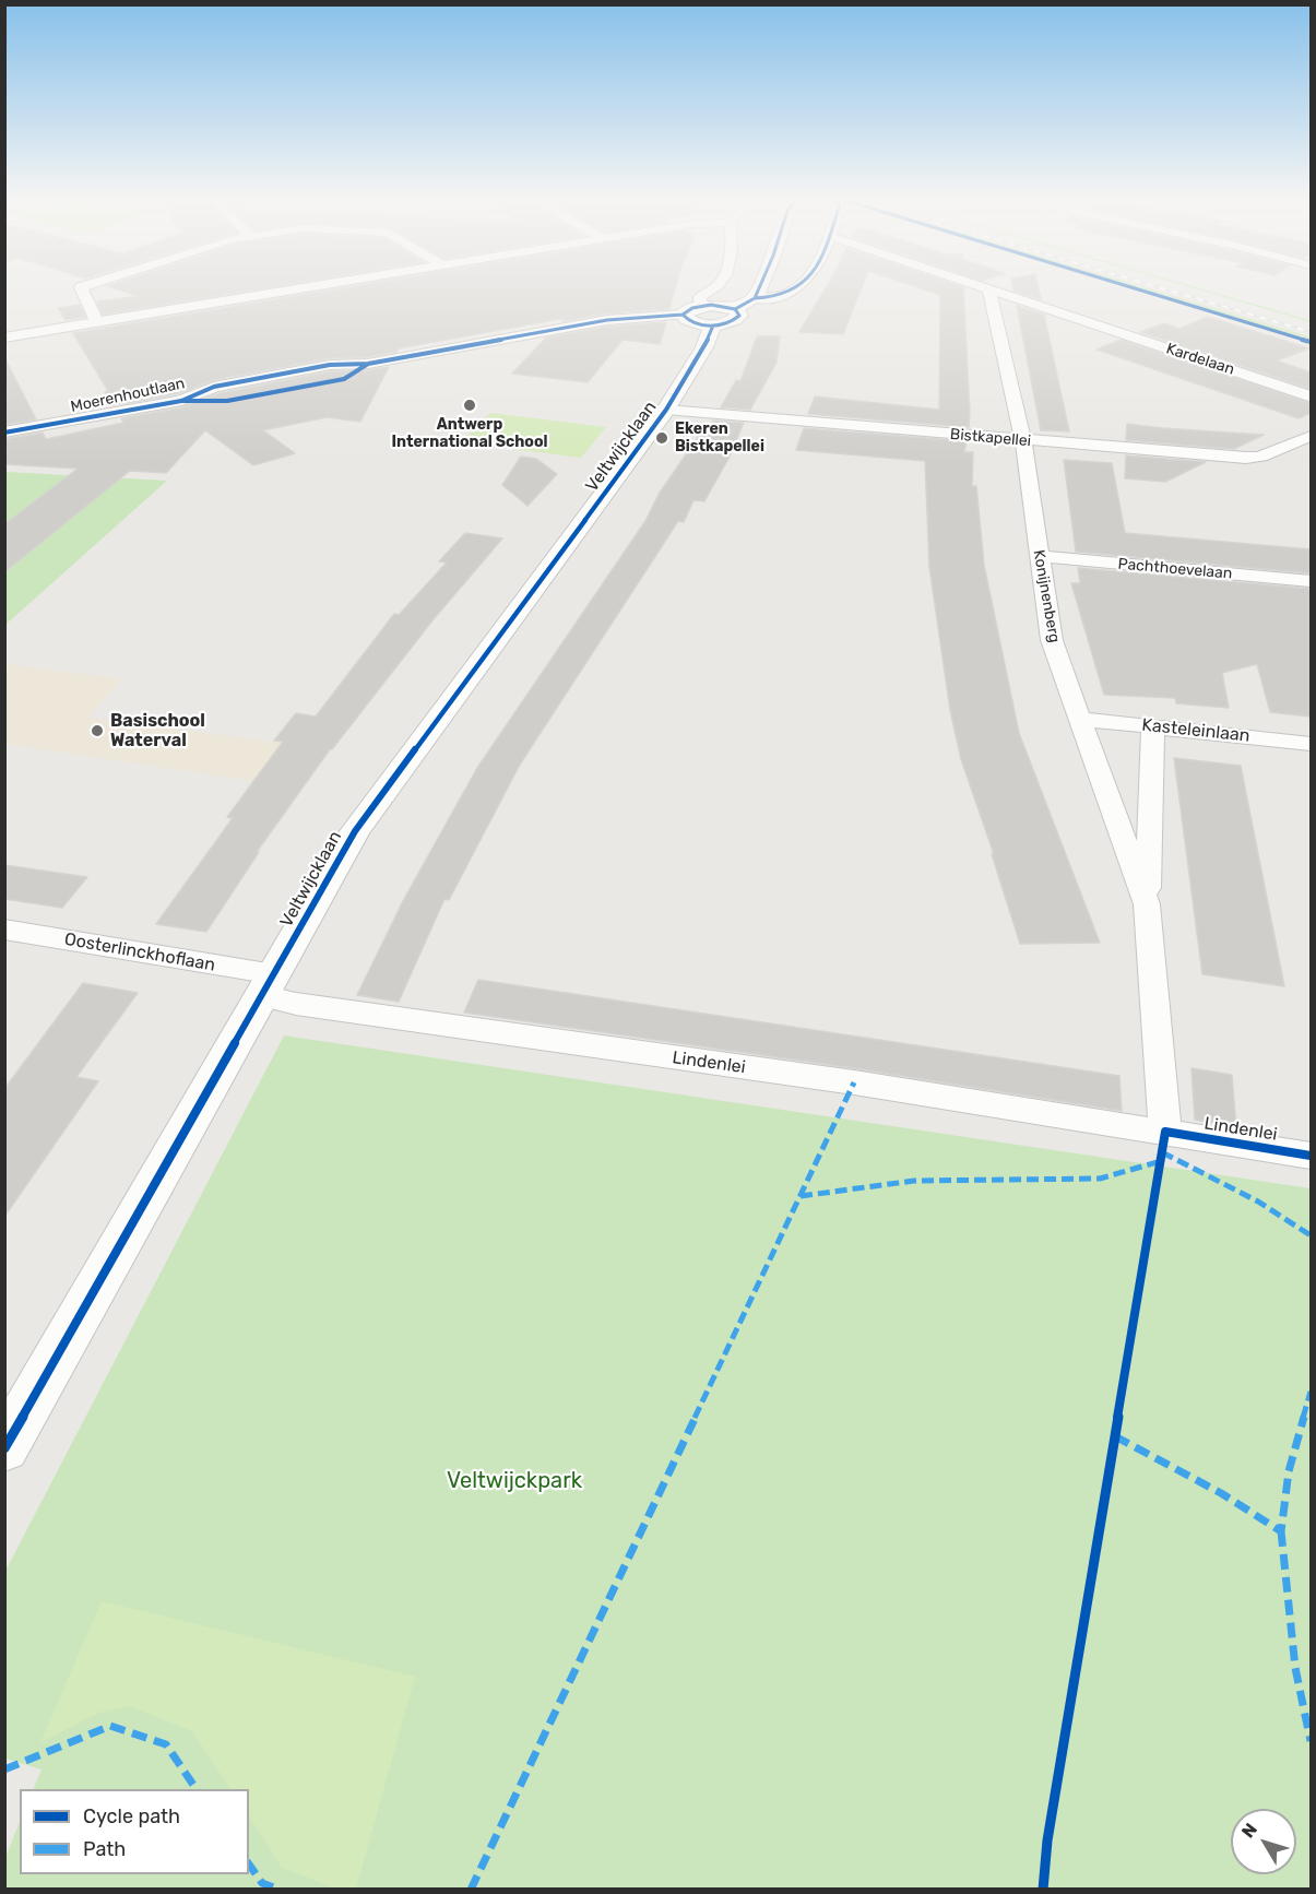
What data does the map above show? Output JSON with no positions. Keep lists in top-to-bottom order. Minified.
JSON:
{"streets":{"street":["Kardelaan","Moerenhoutlaan","Bistkapellei","Veltwijcklaan","Pachthoevelaan","Konijnenberg","Kasteleinlaan","Oosterlinckhoflaan","Lindenlei"]},"crossings":[["Kardelaan","Konijnenberg"],["Bistkapellei","Veltwijcklaan"],["Bistkapellei","Konijnenberg"],["Veltwijcklaan","Oosterlinckhoflaan"],["Veltwijcklaan","Lindenlei"],["Pachthoevelaan","Konijnenberg"],["Konijnenberg","Kasteleinlaan"],["Konijnenberg","Lindenlei"],["Oosterlinckhoflaan","Lindenlei"]],"parks":["Veltwijckpark"],"places":["Antwerp International School","Ekeren Bistkapellei","Basischool Waterval"],"legend":["Cycle path","Path"],"north":"top left"}
